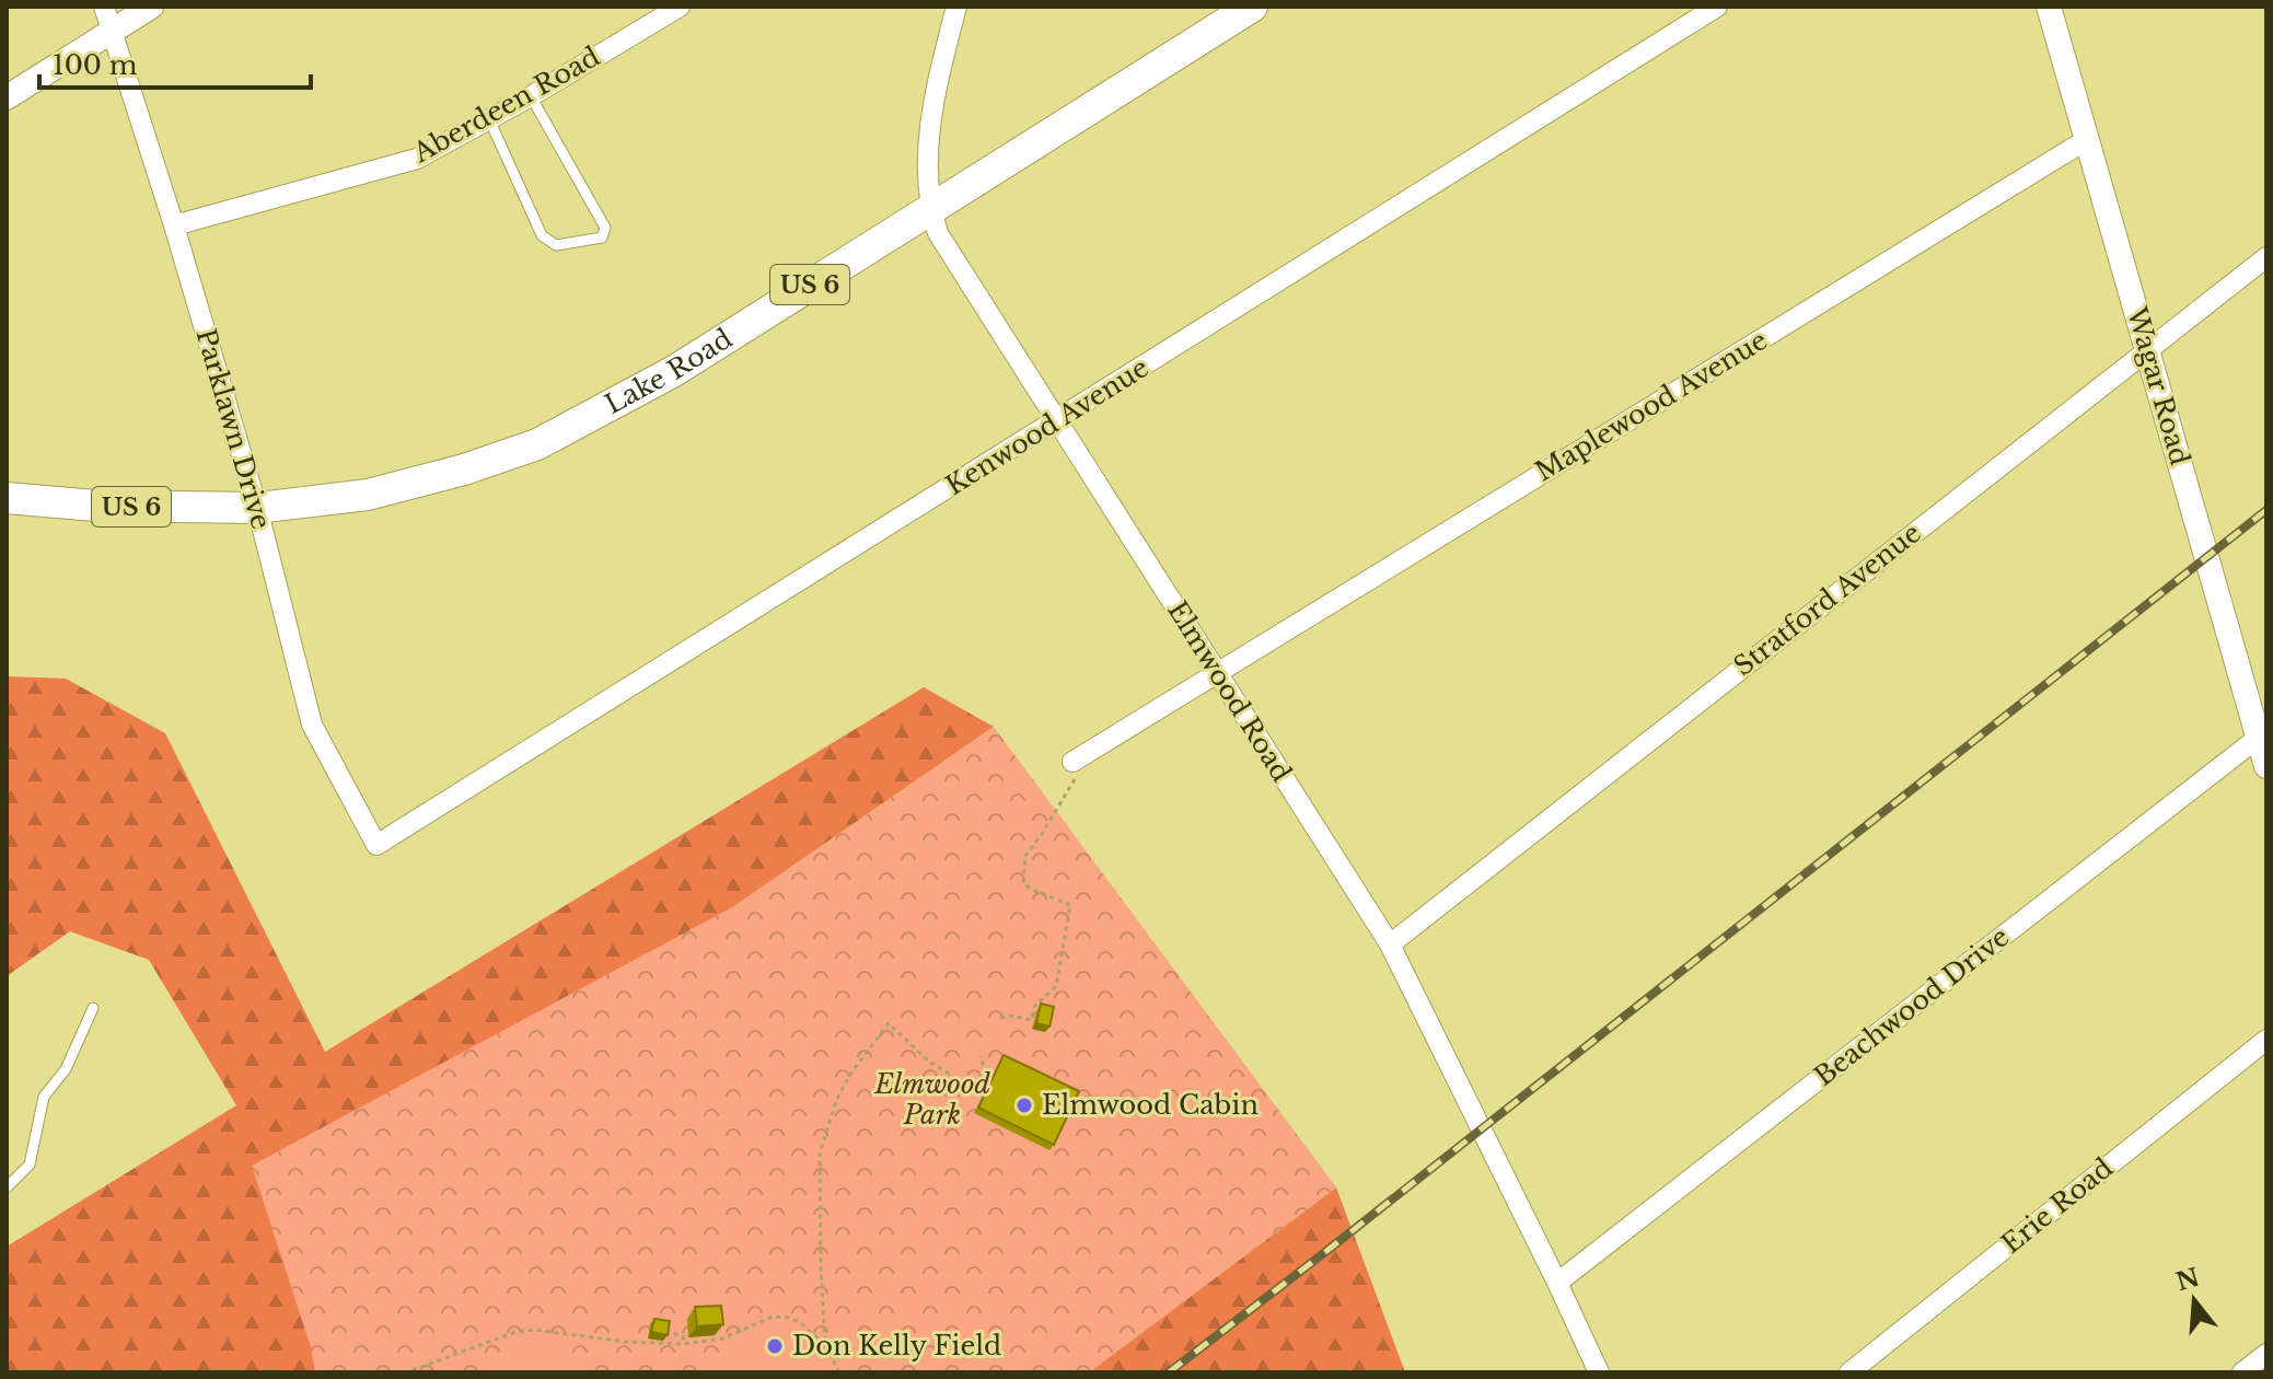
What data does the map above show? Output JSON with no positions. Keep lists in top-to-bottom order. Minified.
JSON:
{"streets":{"main road":["US 6","Lake Road"],"street":["Aberdeen Road","Wagar Road","Maplewood Avenue","Kenwood Avenue","Parklawn Drive","Stratford Avenue","Elmwood Road","Beachwood Drive","Erie Road"]},"crossings":[["Aberdeen Road","Parklawn Drive"],["Lake Road","Parklawn Drive"],["Lake Road","Elmwood Road"],["Wagar Road","Maplewood Avenue"],["Wagar Road","Stratford Avenue"],["Wagar Road","Beachwood Drive"],["Maplewood Avenue","Elmwood Road"],["Kenwood Avenue","Parklawn Drive"],["Kenwood Avenue","Elmwood Road"],["Stratford Avenue","Elmwood Road"],["Elmwood Road","Beachwood Drive"]],"parks":["Elmwood Park"],"places":["Elmwood Cabin","Don Kelly Field"],"scale_bar":"100 m","north":"top"}
